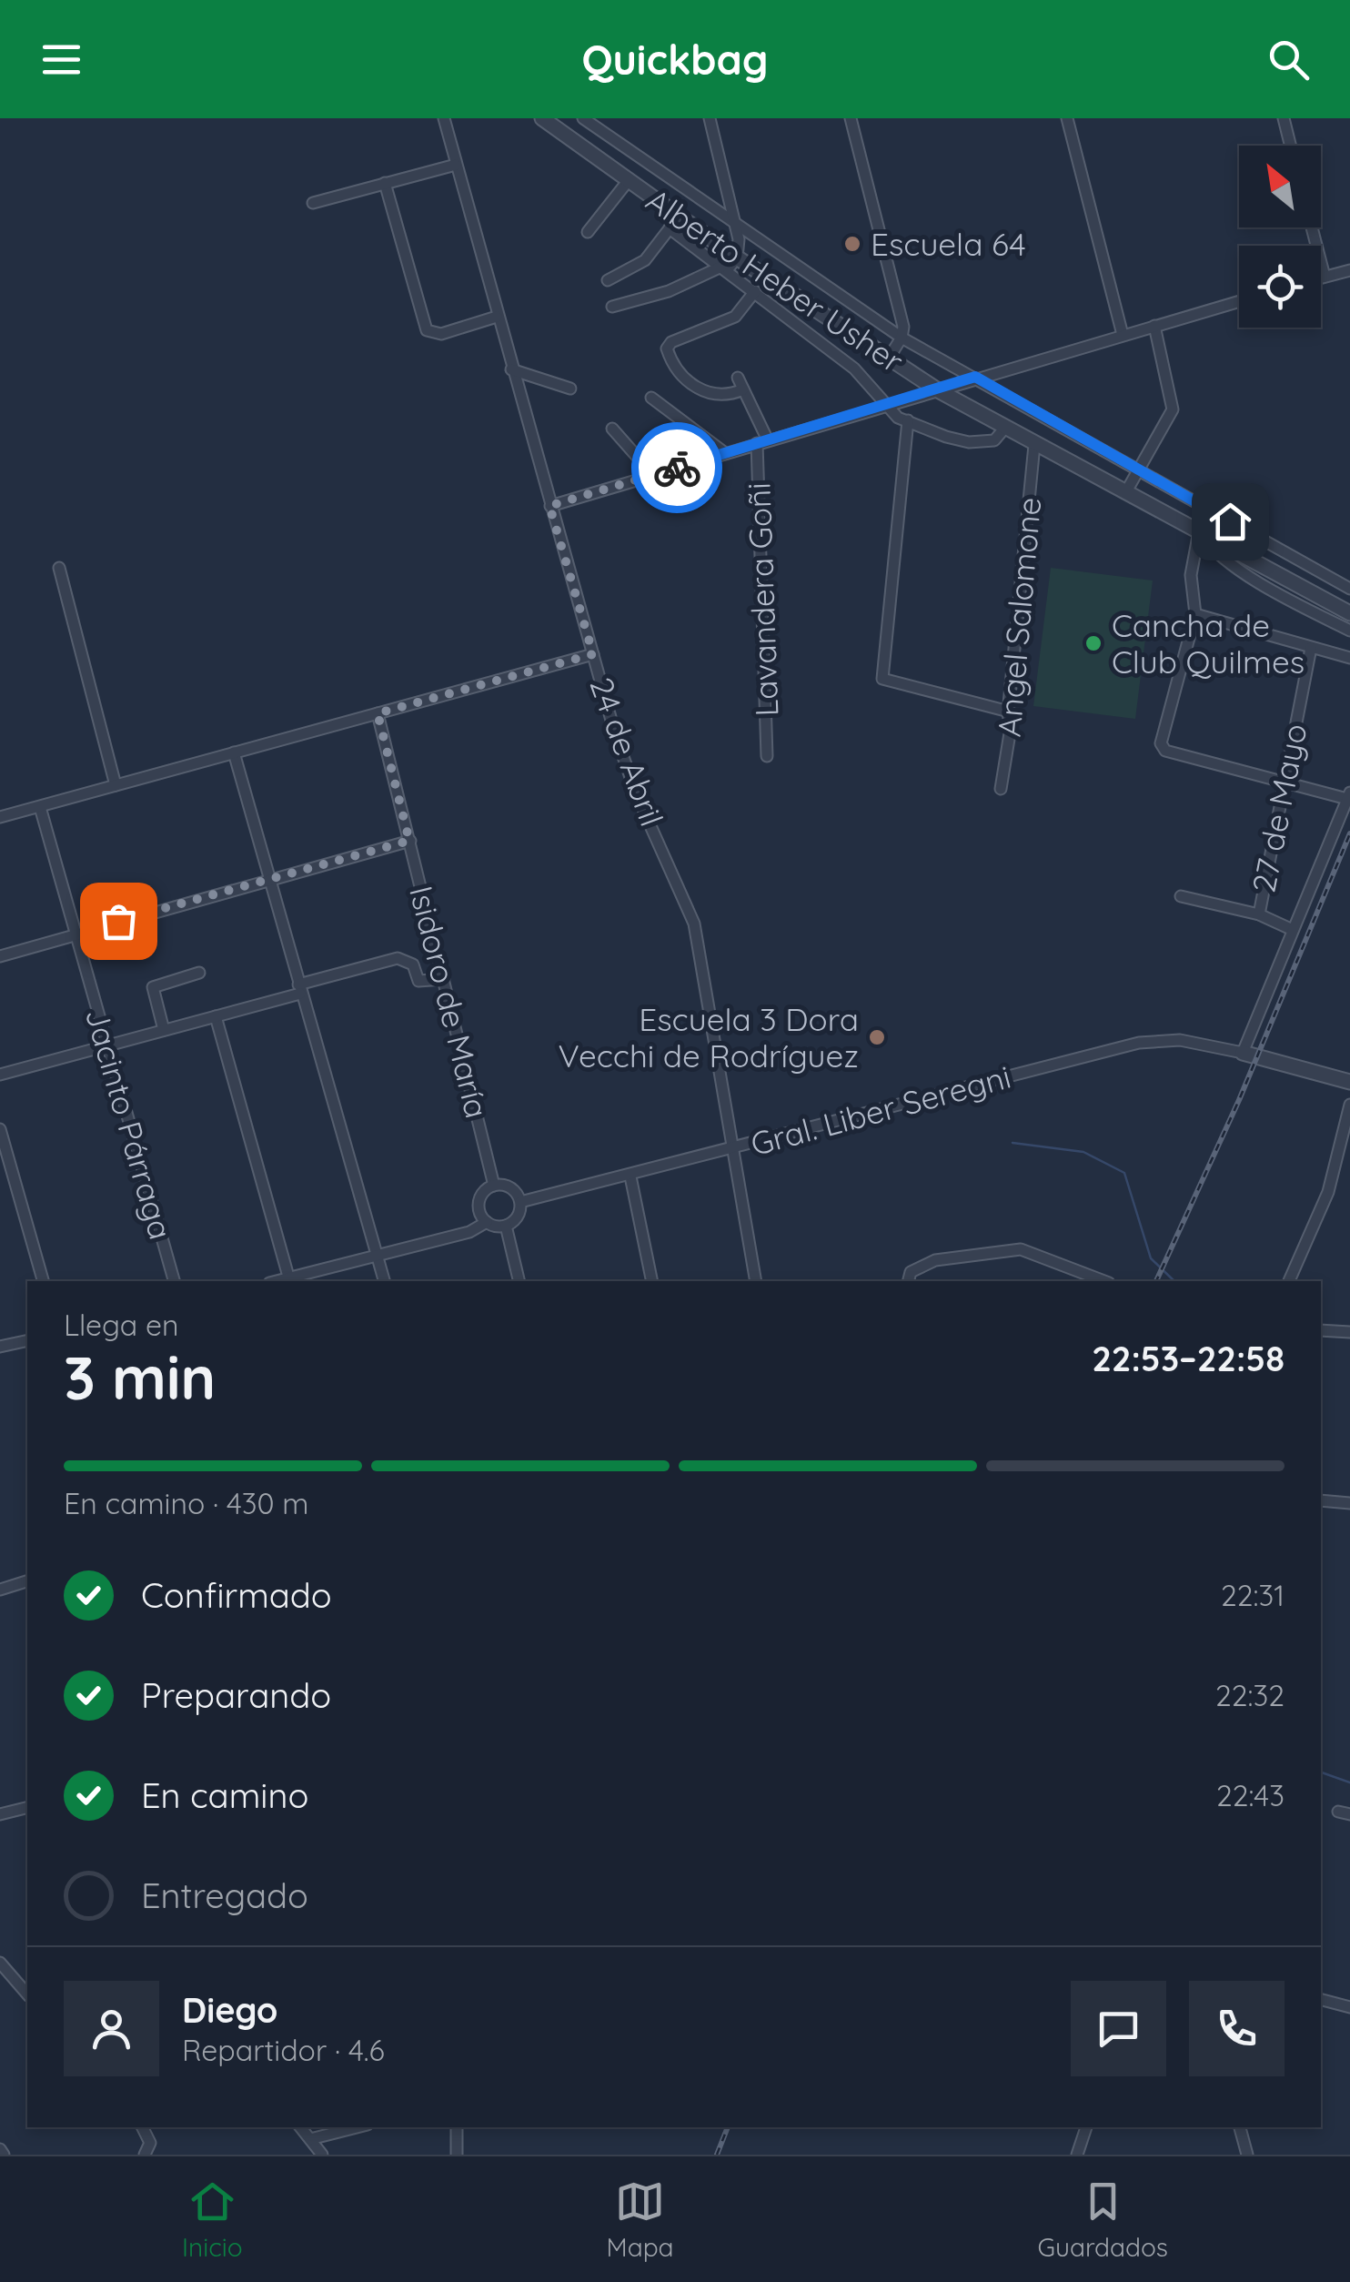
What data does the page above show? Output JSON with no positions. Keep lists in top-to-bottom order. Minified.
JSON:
{"streets":{"street":["Alberto Heber Usher","Lavandera Goñi","Angel Salomone","24 de Abril","27 de Mayo","Isidoro de María","Gral. Liber Seregni","Jacinto Párraga"]},"crossings":[["Alberto Heber Usher","Angel Salomone"],["24 de Abril","Gral. Liber Seregni"],["Isidoro de María","Gral. Liber Seregni"]],"places":["Escuela 64","Cancha de Club Quilmes","Escuela 3 Dora Vecchi de Rodríguez"],"north":"top left","page":{"header":"Quickbag","heading":["3 min","Llega en","22:53–22:58"],"panel":["Diego","Repartidor · 4.6"],"bar":"En camino · 430 m","list":[["Confirmado","22:31"],["Preparando","22:32"],["En camino","22:43"],"Entregado"],"tabs":["Inicio","Mapa","Guardados"]}}
